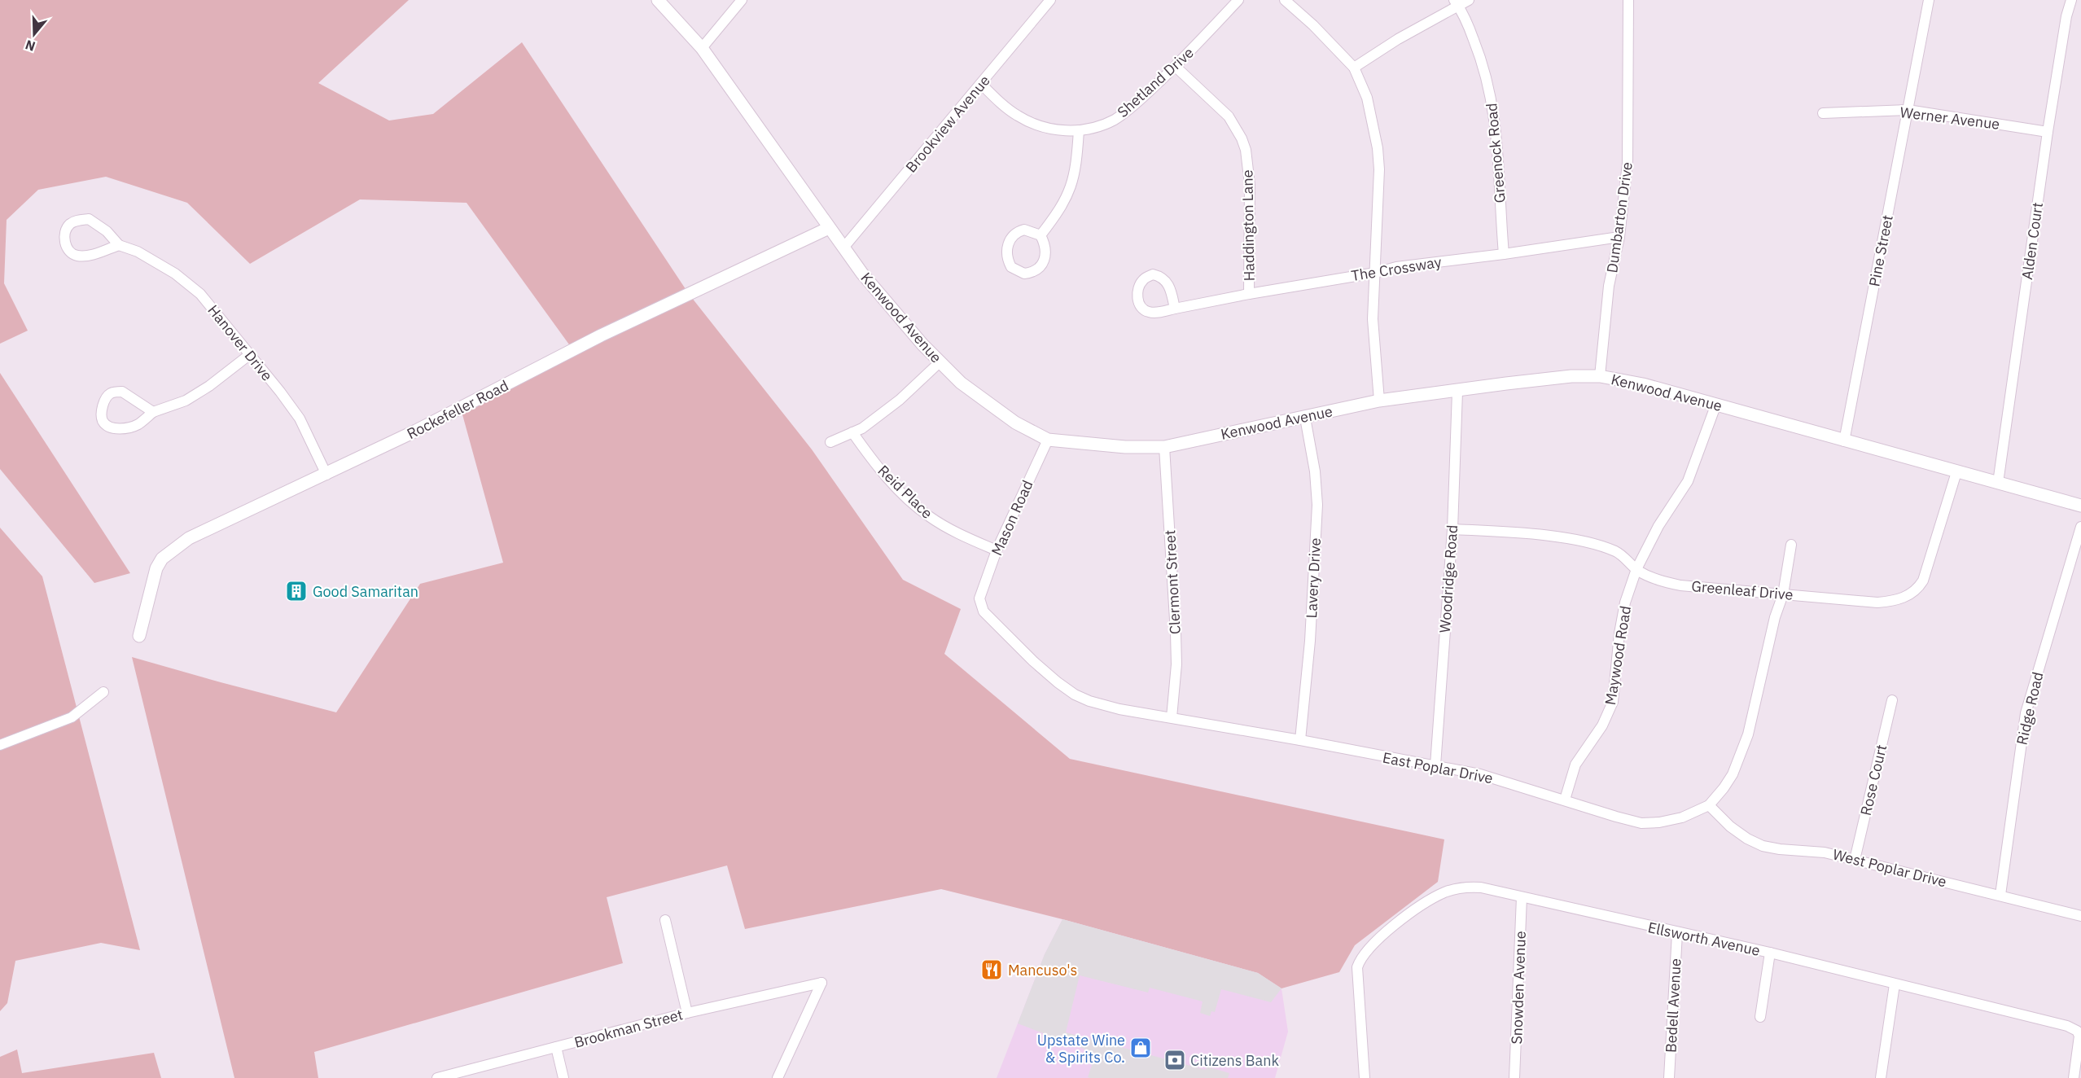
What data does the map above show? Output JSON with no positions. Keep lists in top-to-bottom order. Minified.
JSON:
{"streets":{"street":["Shetland Drive","Werner Avenue","Brookview Avenue","Greenock Road","Dumbarton Drive","Haddington Lane","Alden Court","Pine Street","The Crossway","Kenwood Avenue","Hanover Drive","Rockefeller Road","Reid Place","Mason Road","Lavery Drive","Woodridge Road","Clermont Street","Greenleaf Drive","Maywood Road","Ridge Road","East Poplar Drive","Rose Court","West Poplar Drive","Ellsworth Avenue","Snowden Avenue","Bedell Avenue","Brookman Street"]},"crossings":[["Shetland Drive","Brookview Avenue"],["Shetland Drive","Haddington Lane"],["Werner Avenue","Alden Court"],["Werner Avenue","Pine Street"],["Brookview Avenue","Kenwood Avenue"],["Greenock Road","The Crossway"],["Dumbarton Drive","The Crossway"],["Dumbarton Drive","Kenwood Avenue"],["Haddington Lane","The Crossway"],["Alden Court","Kenwood Avenue"],["Pine Street","Kenwood Avenue"],["Kenwood Avenue","Rockefeller Road"],["Kenwood Avenue","Mason Road"],["Kenwood Avenue","Lavery Drive"],["Kenwood Avenue","Woodridge Road"],["Kenwood Avenue","Clermont Street"],["Kenwood Avenue","Greenleaf Drive"],["Kenwood Avenue","Maywood Road"],["Hanover Drive","Rockefeller Road"],["Reid Place","Mason Road"],["Mason Road","East Poplar Drive"],["Lavery Drive","East Poplar Drive"],["Woodridge Road","Greenleaf Drive"],["Woodridge Road","East Poplar Drive"],["Clermont Street","East Poplar Drive"],["Greenleaf Drive","Maywood Road"],["Greenleaf Drive","East Poplar Drive"],["Maywood Road","East Poplar Drive"],["Ridge Road","West Poplar Drive"],["East Poplar Drive","West Poplar Drive"],["Rose Court","West Poplar Drive"],["Ellsworth Avenue","Snowden Avenue"],["Ellsworth Avenue","Bedell Avenue"]],"places":{"building":["Good Samaritan"],"restaurant":["Mancuso's"],"shop":["Upstate Wine & Spirits Co."],"bank":["Citizens Bank"]},"north":"bottom"}
